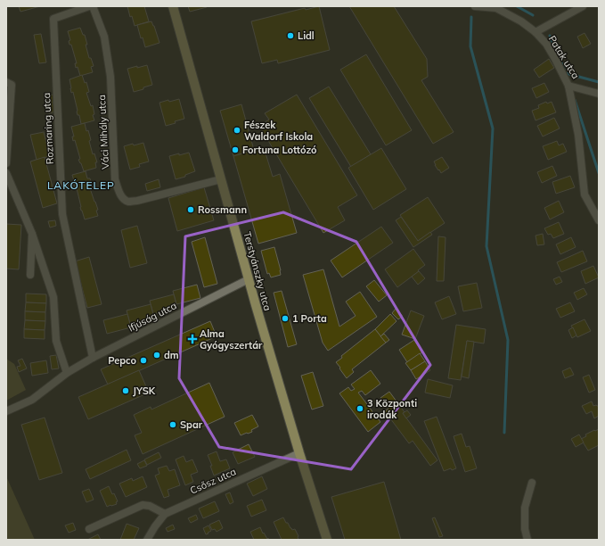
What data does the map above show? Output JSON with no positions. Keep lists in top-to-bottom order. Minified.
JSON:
{"streets":{"main road":["Terstyánszky utca"],"street":["Patak utca","Rozmaring utca","Váci Mihály utca","Ifjúság utca","Csősz utca"]},"crossings":[["Rozmaring utca","Ifjúság utca"],["Váci Mihály utca","Terstyánszky utca"],["Terstyánszky utca","Ifjúság utca"],["Terstyánszky utca","Csősz utca"]],"districts":["LAKÓTELEP"],"places":{"other":["Lidl","Fészek Waldorf Iskola","Fortuna Lottózó","Rossmann","1 Porta","dm","Pepco","JYSK","3 Központi irodák","Spar"],"health":["Alma Gyógyszertár"]}}
